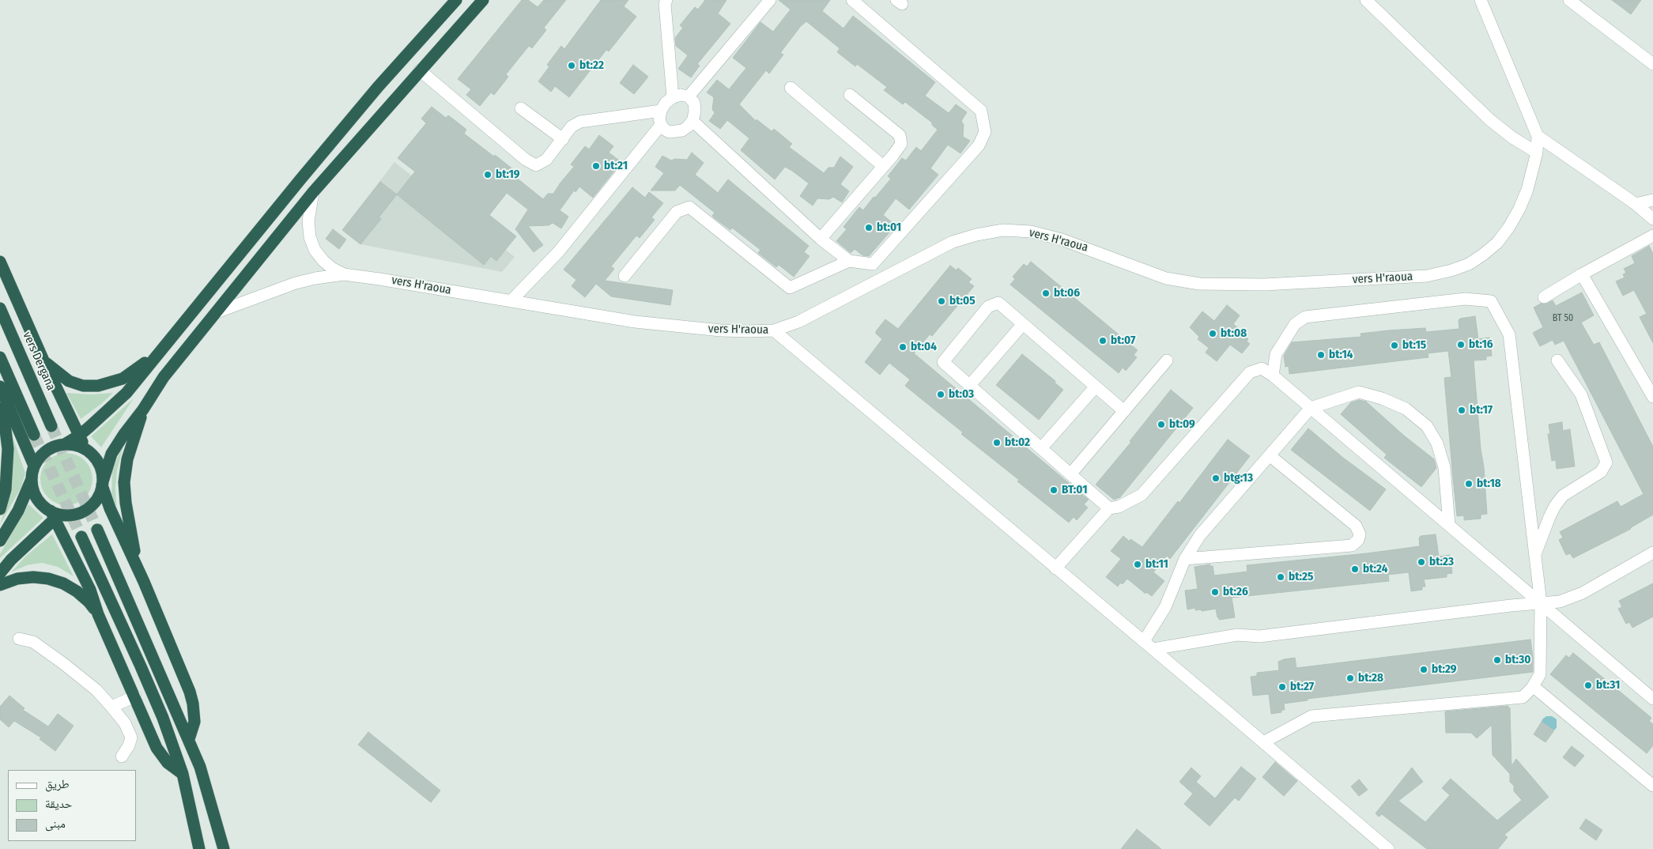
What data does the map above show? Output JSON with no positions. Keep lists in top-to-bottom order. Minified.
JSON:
{"streets":{"highway":["vers Dergana"],"street":["vers H'raoua"]},"places":["bt:22","bt:21","bt:19","bt:01","bt:06","bt:05","bt:08","bt:07","bt:16","bt:15","bt:04","bt:14","bt:03","bt:17","bt:09","bt:02","btg:13","bt:18","BT:01","bt:23","bt:11","bt:24","bt:25","bt:26","bt:30","bt:29","bt:28","bt:31","bt:27"],"house_numbers":["BT 50"],"legend":["طريق","حديقة","مبنى"]}
